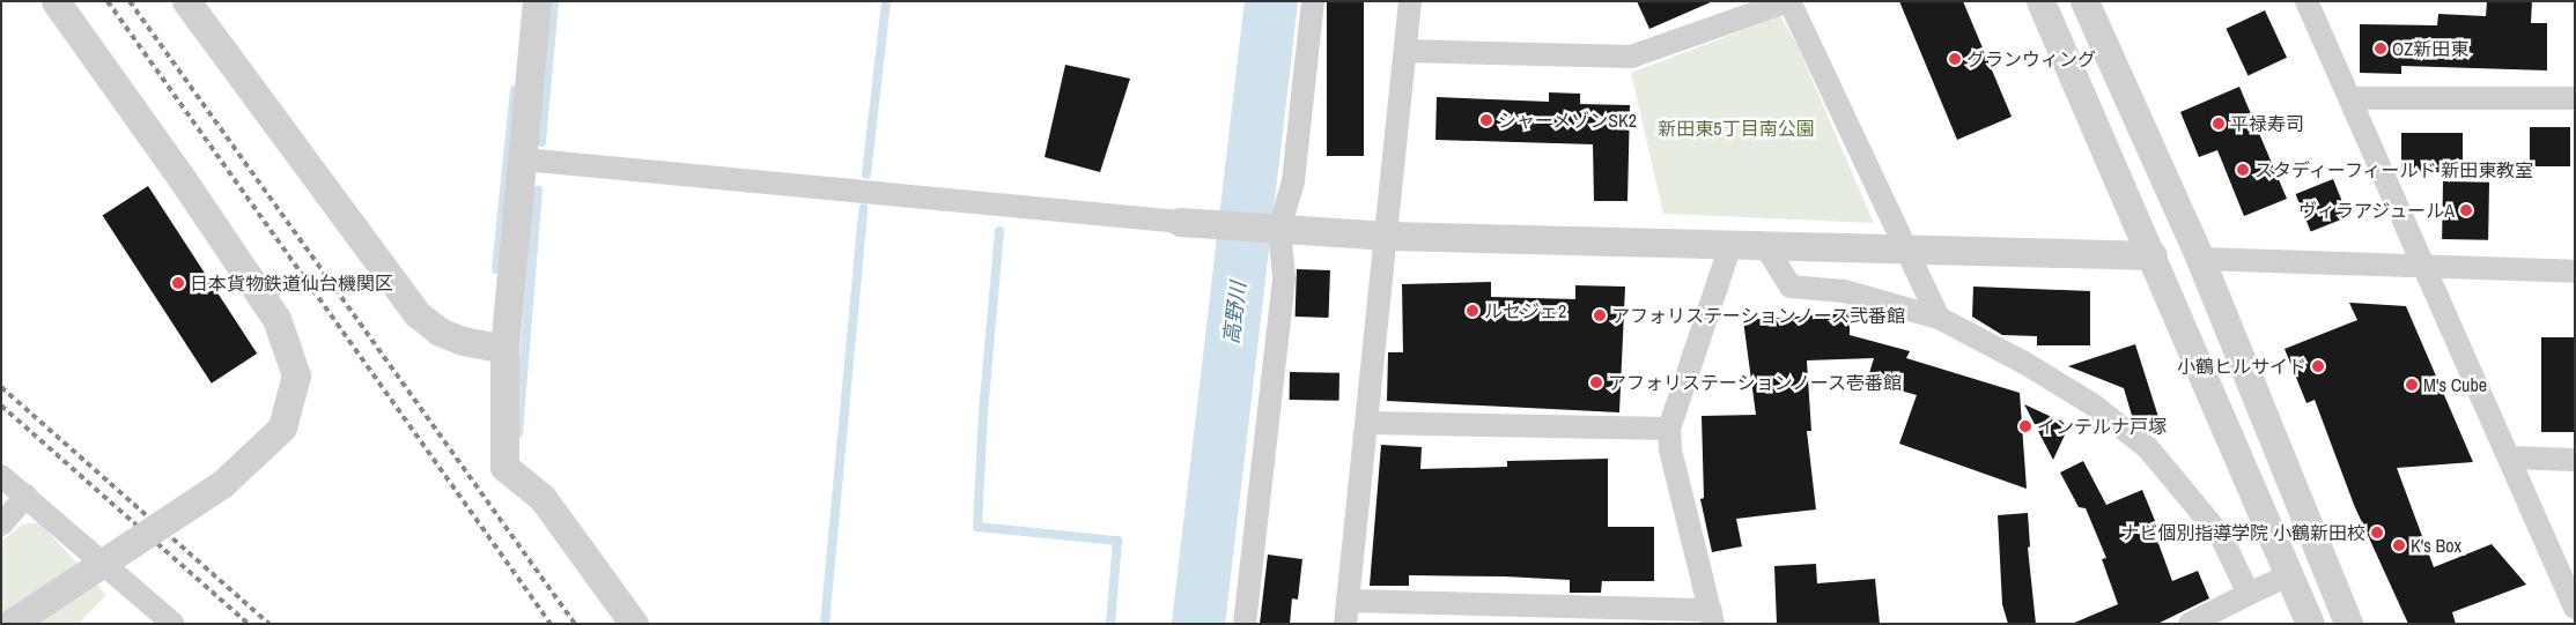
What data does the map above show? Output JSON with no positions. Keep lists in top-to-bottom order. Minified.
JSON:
{"water":["高野川"],"parks":["新田東5丁目南公園"],"places":["OZ新田東","グランウィング","シャーメゾンSK2","平禄寿司","スタディーフィールド 新田東教室","ヴィラアジュールA","日本貨物鉄道仙台機関区","ルセジェ2","アフォリステーションノース弐番館","小鶴ヒルサイド","アフォリステーションノース壱番館","M's Cube","インテルナ戸塚","ナビ個別指導学院 小鶴新田校","K's Box"]}
